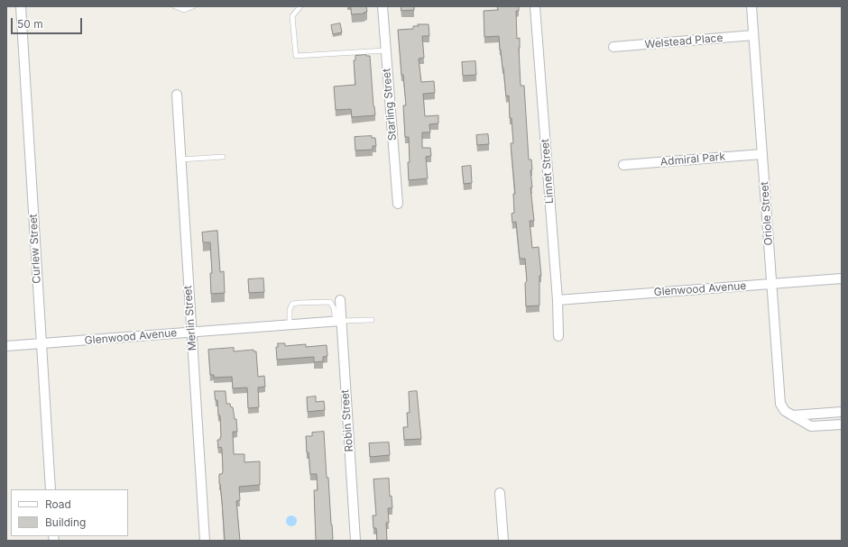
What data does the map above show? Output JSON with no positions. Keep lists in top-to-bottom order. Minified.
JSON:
{"streets":{"street":["Welstead Place","Starling Street","Admiral Park","Linnet Street","Oriole Street","Curlew Street","Glenwood Avenue","Merlin Street","Robin Street"]},"crossings":[["Welstead Place","Oriole Street"],["Admiral Park","Oriole Street"],["Linnet Street","Glenwood Avenue"],["Oriole Street","Glenwood Avenue"],["Curlew Street","Glenwood Avenue"],["Glenwood Avenue","Merlin Street"],["Glenwood Avenue","Robin Street"]],"legend":["Road","Building"],"scale_bar":"50 m"}
